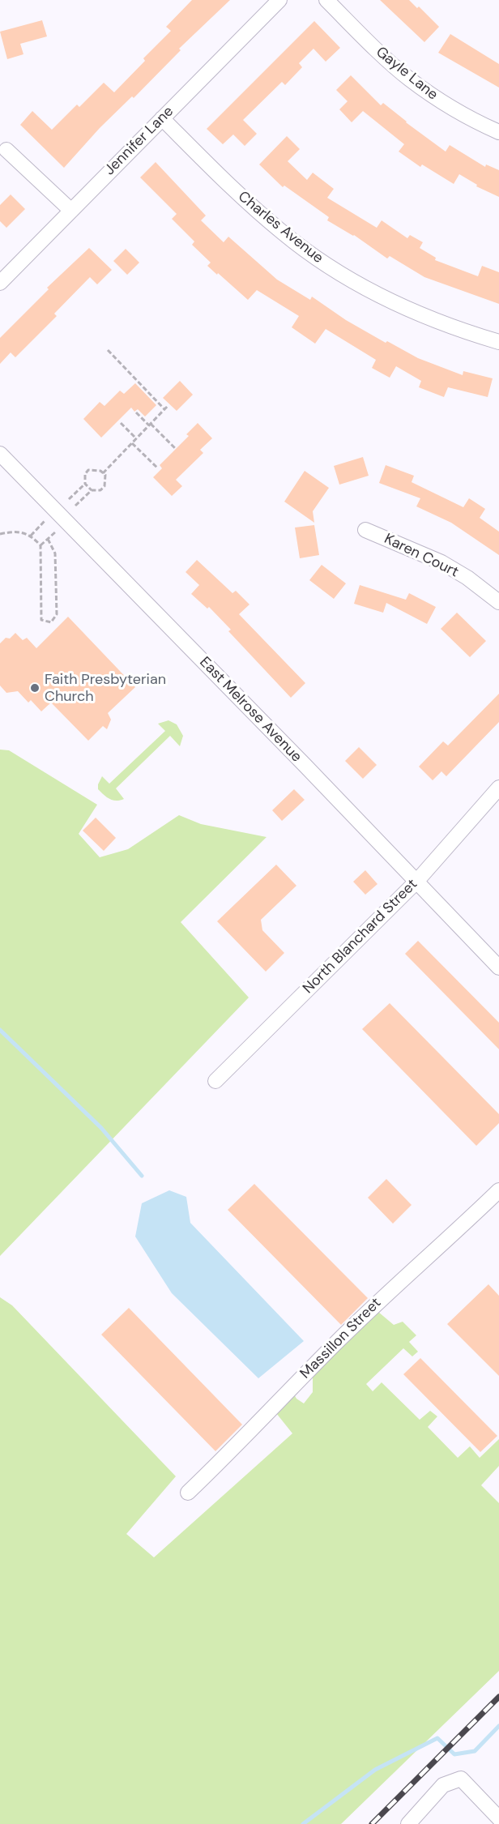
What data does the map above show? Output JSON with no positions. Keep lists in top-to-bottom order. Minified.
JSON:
{"streets":{"street":["Gayle Lane","Jennifer Lane","Charles Avenue","Karen Court","East Melrose Avenue","North Blanchard Street","Massillon Street"]},"crossings":[["Jennifer Lane","Charles Avenue"],["East Melrose Avenue","North Blanchard Street"]],"places":["Faith Presbyterian Church"]}
